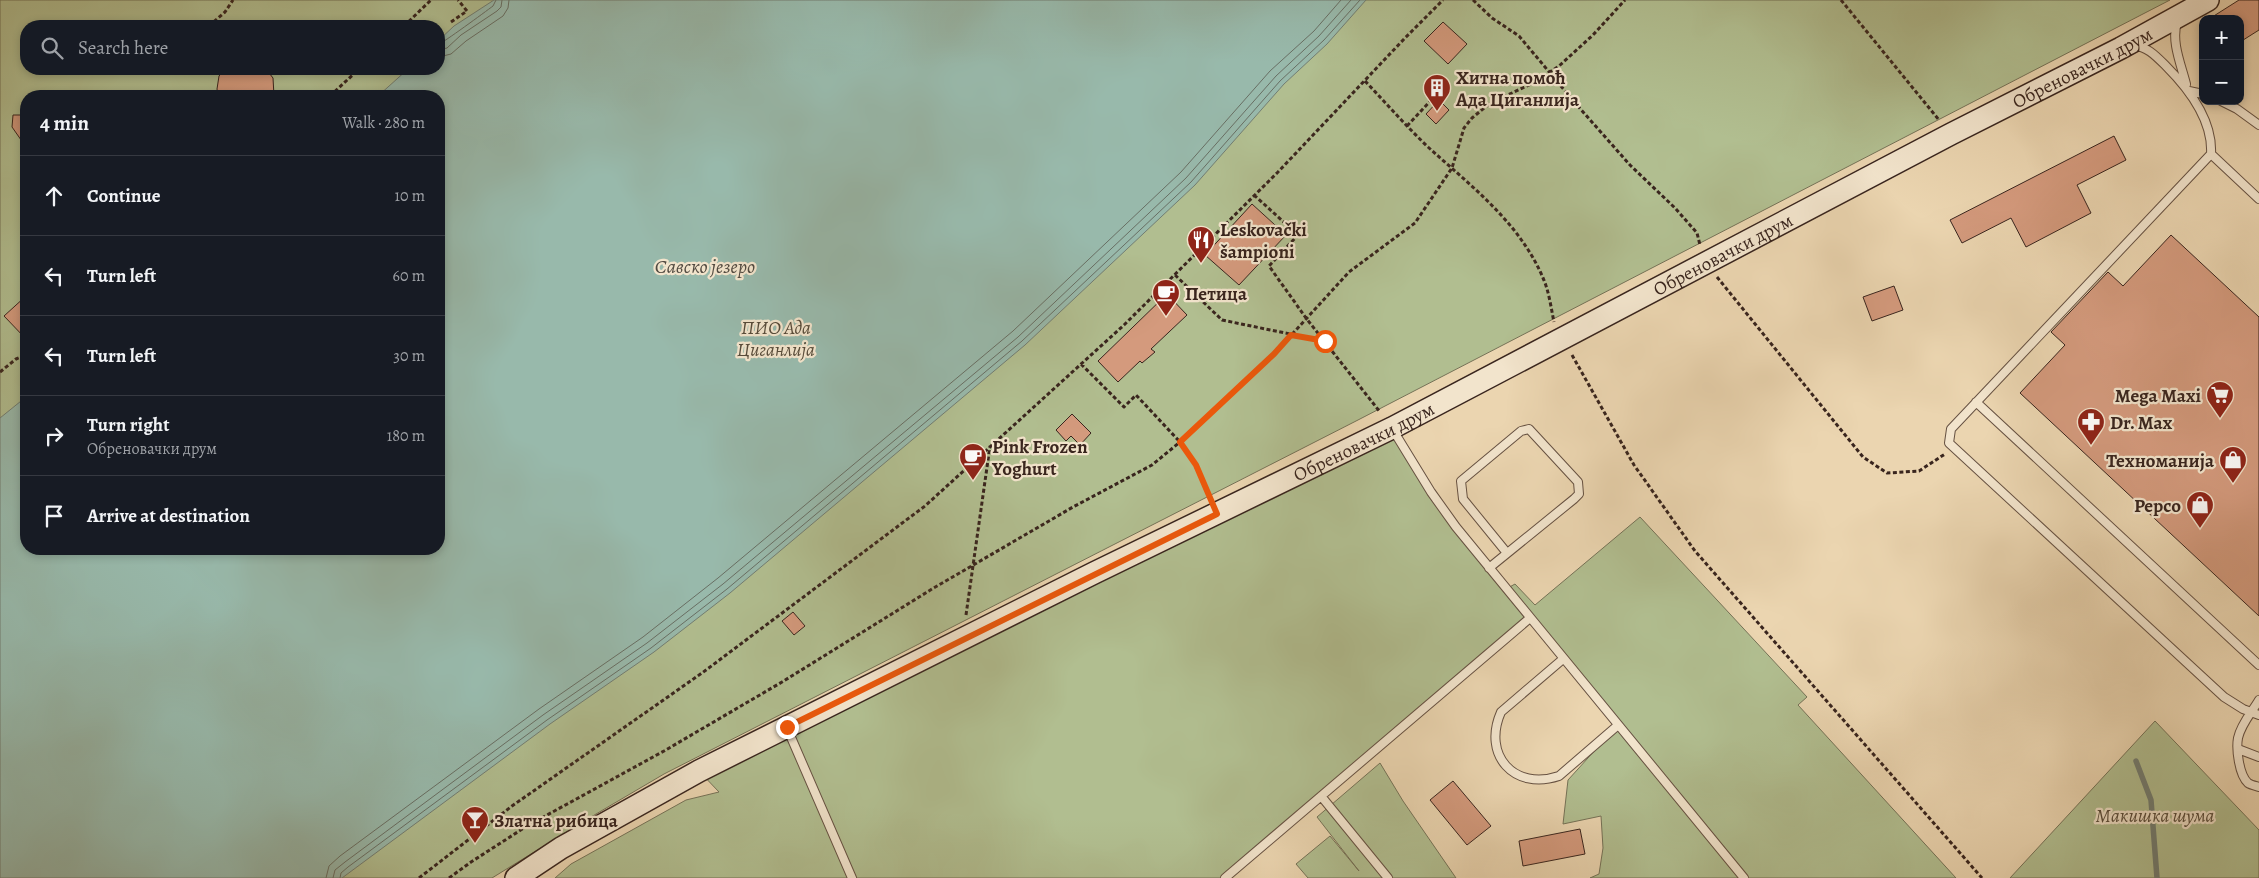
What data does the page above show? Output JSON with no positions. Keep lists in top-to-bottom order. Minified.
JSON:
{"streets":{"street":["Обреновачки друм"]},"water":["Савско језеро"],"parks":["ПИО Ада Циганлија","Макишка шума"],"places":{"building":["Хитна помоћ Ада Циганлија"],"restaurant":["Leskovački šampioni"],"cafe":["Петица","Pink Frozen Yoghurt"],"supermarket":["Mega Maxi"],"pharmacy":["Dr. Max"],"shop":["Техноманија","Pepco"],"bar":["Златна рибица"]},"page":{"map_buttons":["+","−"],"search":"Search here","heading":["4 min","Walk · 280 m"],"list":[["Continue","10 m"],["Turn left","60 m"],["Turn left","30 m"],["Turn right","Обреновачки друм","180 m"],"Arrive at destination"]}}
